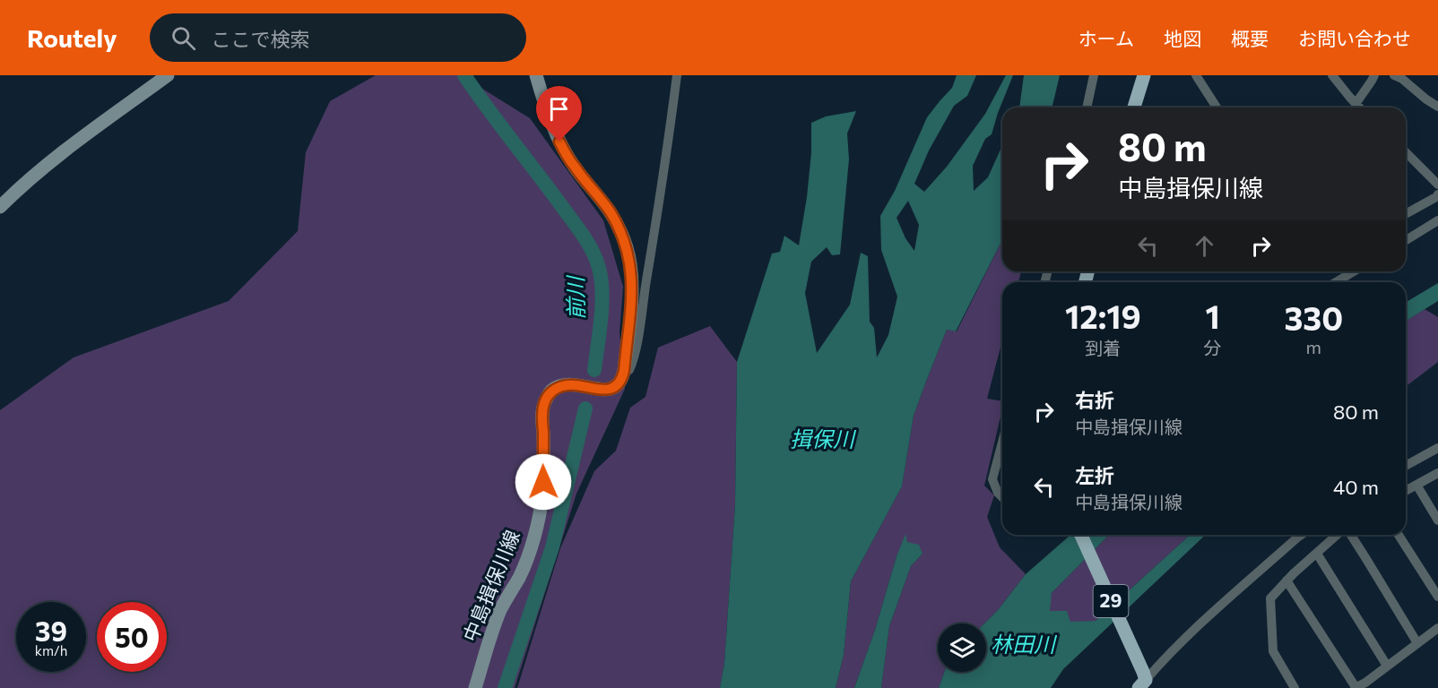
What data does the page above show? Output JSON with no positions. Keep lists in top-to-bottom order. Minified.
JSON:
{"streets":{"main road":["中島揖保川線","29"]},"water":["前川","揖保川","林田川"],"page":{"header":"Routely","search":"ここで検索","nav":["ホーム","地図","概要","お問い合わせ"],"turn":["80 m","中島揖保川線"],"eta":["12:19","到着","1","分","330","m"],"list":[{"name":"右折","note":"中島揖保川線","value":"80 m"},{"name":"左折","note":"中島揖保川線","value":"40 m"}],"speed":"39 km/h","limit":"50"}}
